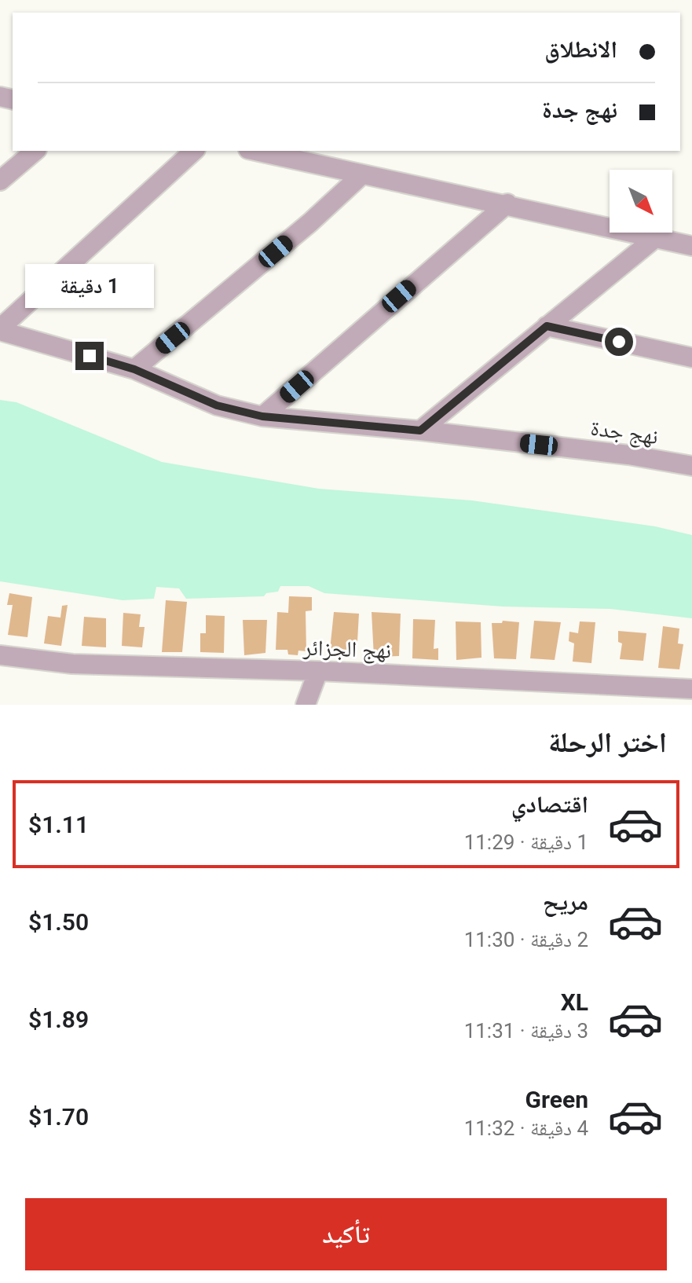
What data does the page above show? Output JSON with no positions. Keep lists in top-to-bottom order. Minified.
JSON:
{"streets":{"street":["نهج جدة","نهج الجزائر"]},"north":"bottom right","page":{"banner":["الانطلاق","نهج جدة"],"bubble":"1 دقيقة","heading":"اختر الرحلة","list":[{"name":"اقتصادي","note":"1 دقيقة · 11:29","value":"$1.11"},{"name":"مريح","note":"2 دقيقة · 11:30","value":"$1.50"},{"name":"XL","note":"3 دقيقة · 11:31","value":"$1.89"},{"name":"Green","note":"4 دقيقة · 11:32","value":"$1.70"}],"buttons":"تأكيد"}}
